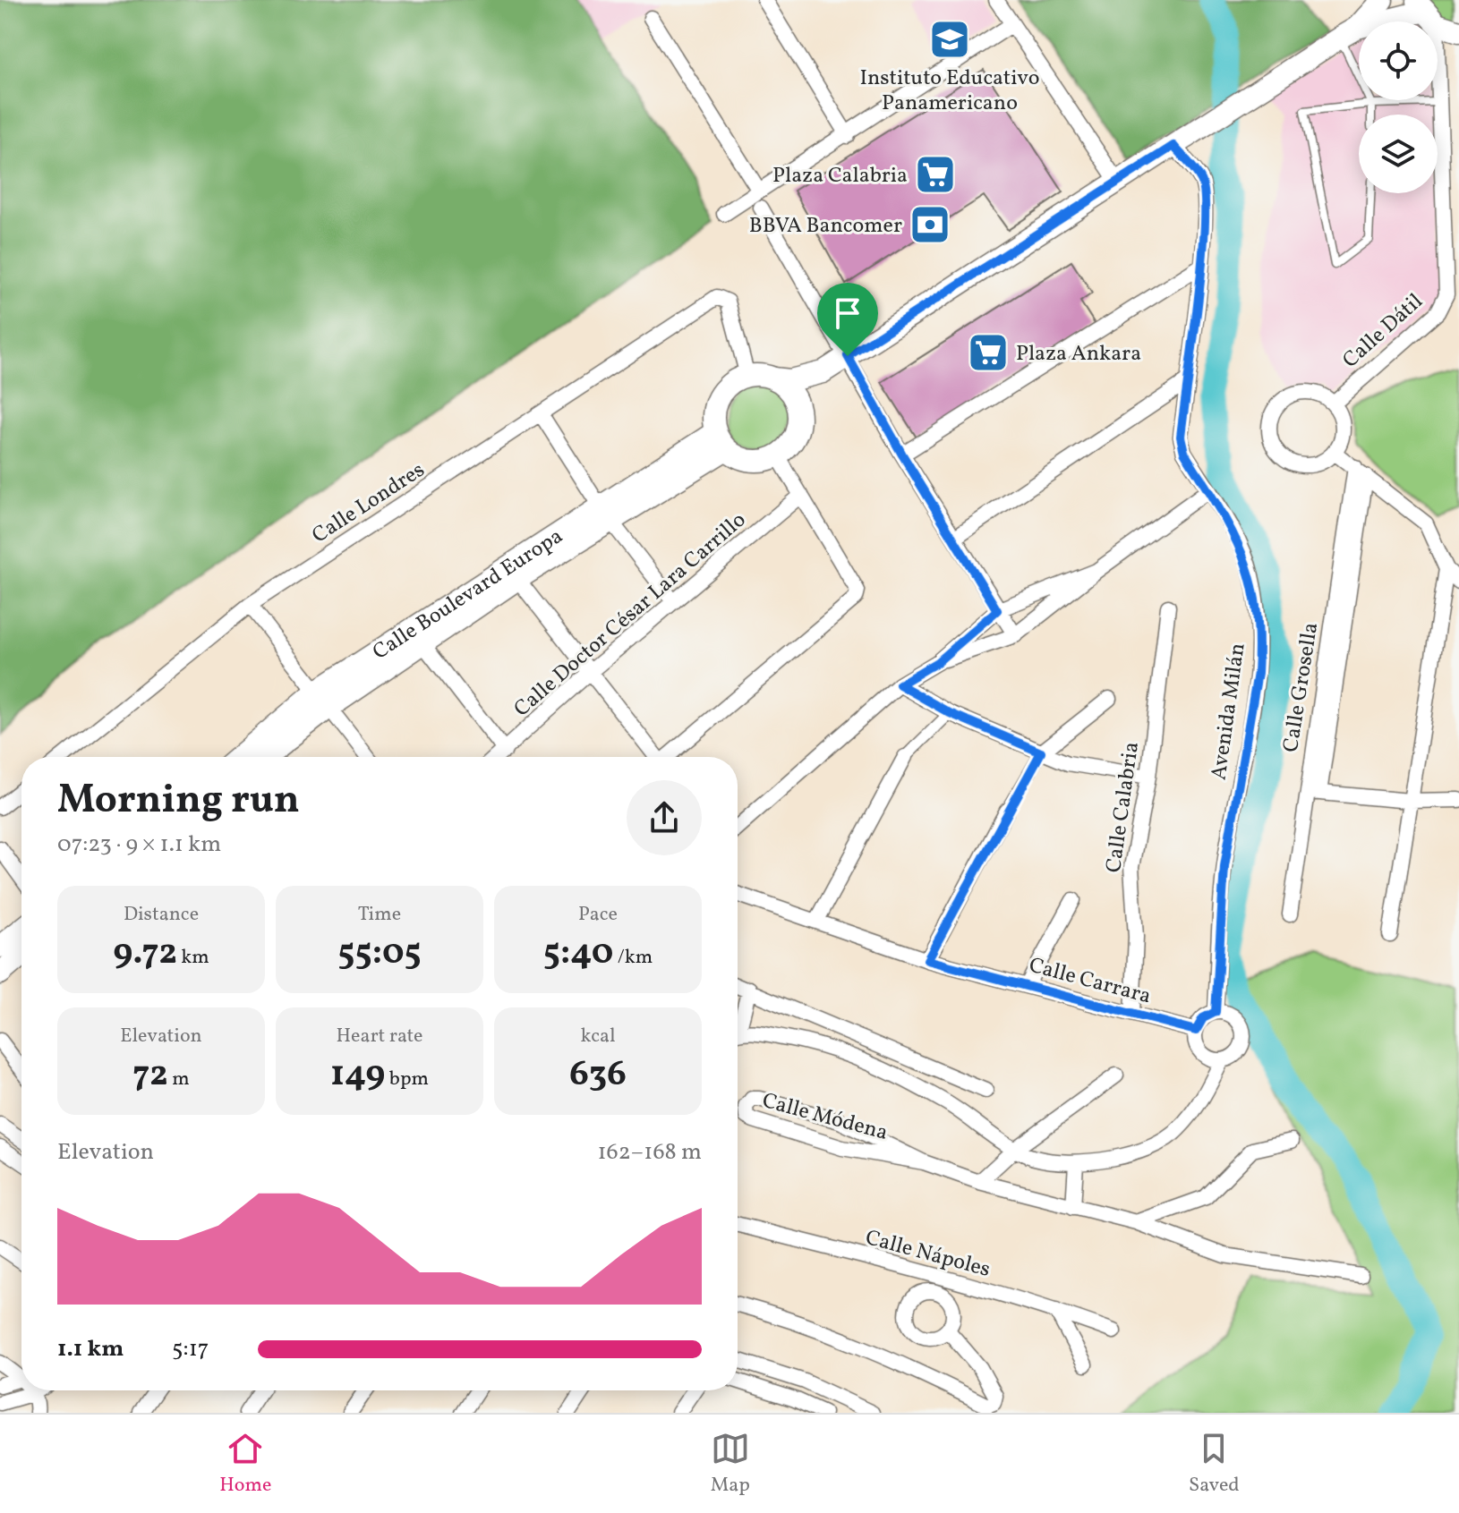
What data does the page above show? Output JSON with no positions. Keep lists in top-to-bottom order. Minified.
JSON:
{"streets":{"main road":["Calle Boulevard Europa"],"street":["Calle Dátil","Calle Londres","Calle Doctor César Lara Carrillo","Calle Grosella","Avenida Milán","Calle Calabria","Calle Carrara","Calle Módena","Calle Nápoles"]},"crossings":[["Calle Londres","Calle Boulevard Europa"],["Avenida Milán","Calle Carrara"],["Calle Calabria","Calle Carrara"]],"places":{"school or university":["Instituto Educativo Panamericano"],"supermarket":["Plaza Calabria","Plaza Ankara"],"bank":["BBVA Bancomer"]},"page":{"heading":["Morning run","07:23 · 9 × 1.1 km"],"stats":[["Distance","9.72 km"],["Time","55:05"],["Pace","5:40 /km"],["Elevation","72 m"],["Heart rate","149 bpm"],["kcal","636"]],"chart":["Elevation","162–168 m"],"list":[{"name":"1.1 km","note":"5:17"}],"tabs":["Home","Map","Saved"]}}
